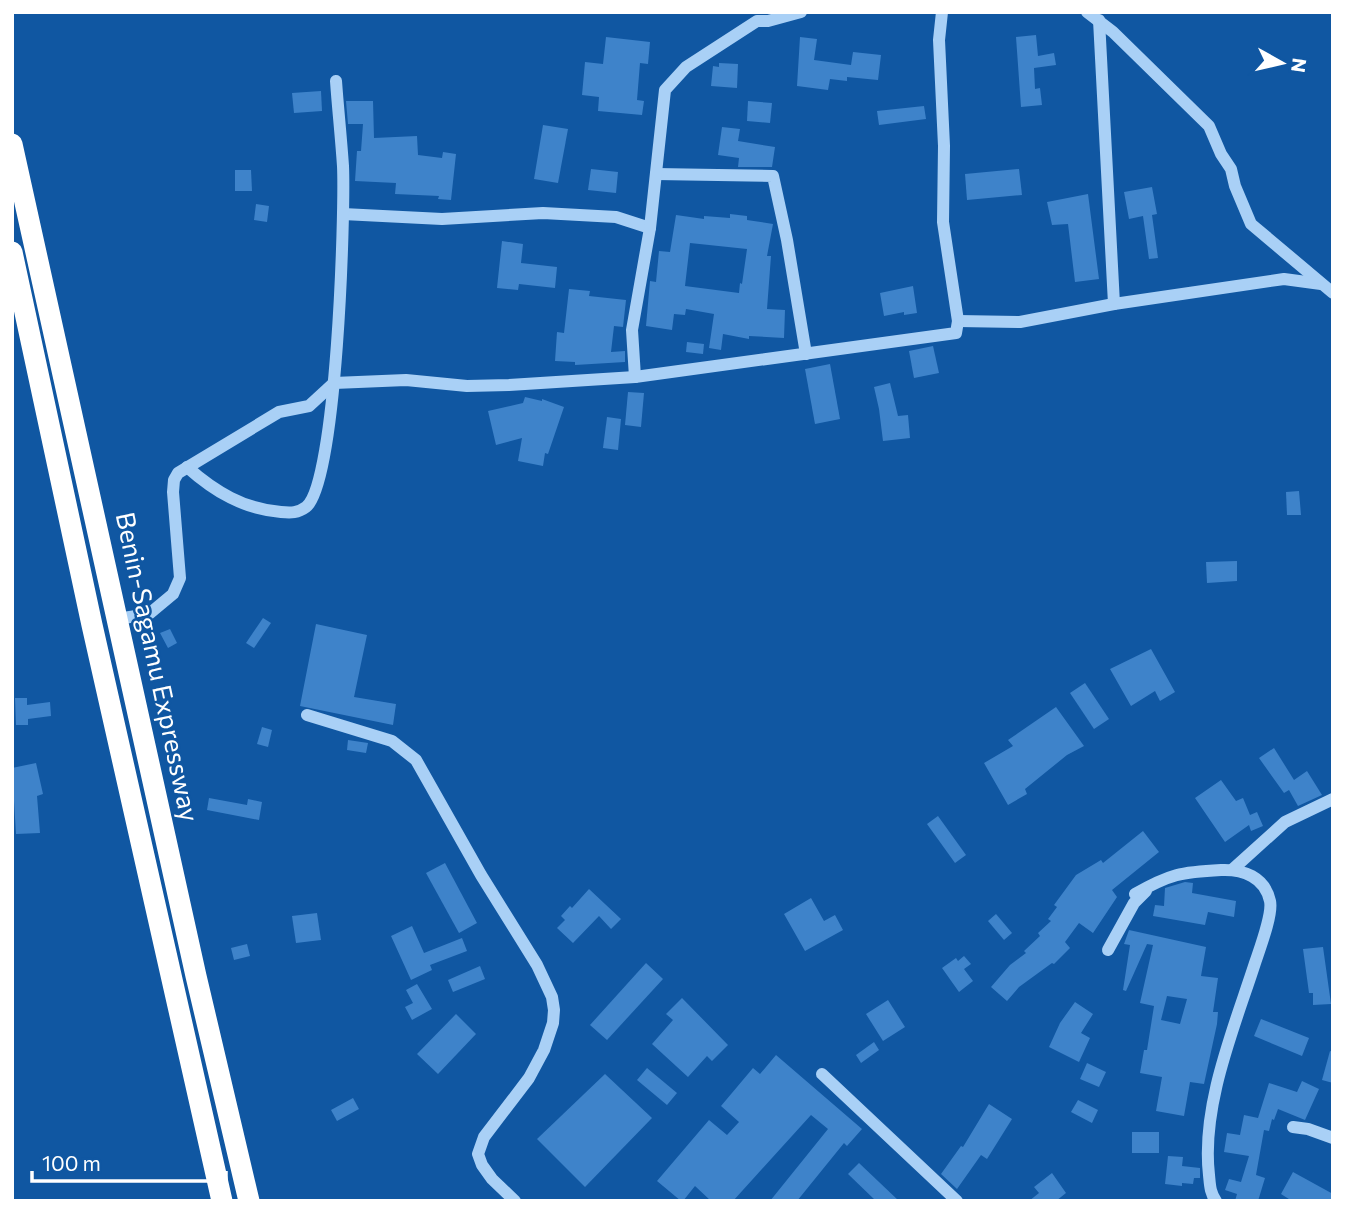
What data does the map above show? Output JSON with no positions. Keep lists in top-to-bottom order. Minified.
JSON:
{"streets":{"highway":["Benin-Sagamu Expressway"]},"scale_bar":"100 m","north":"right"}
